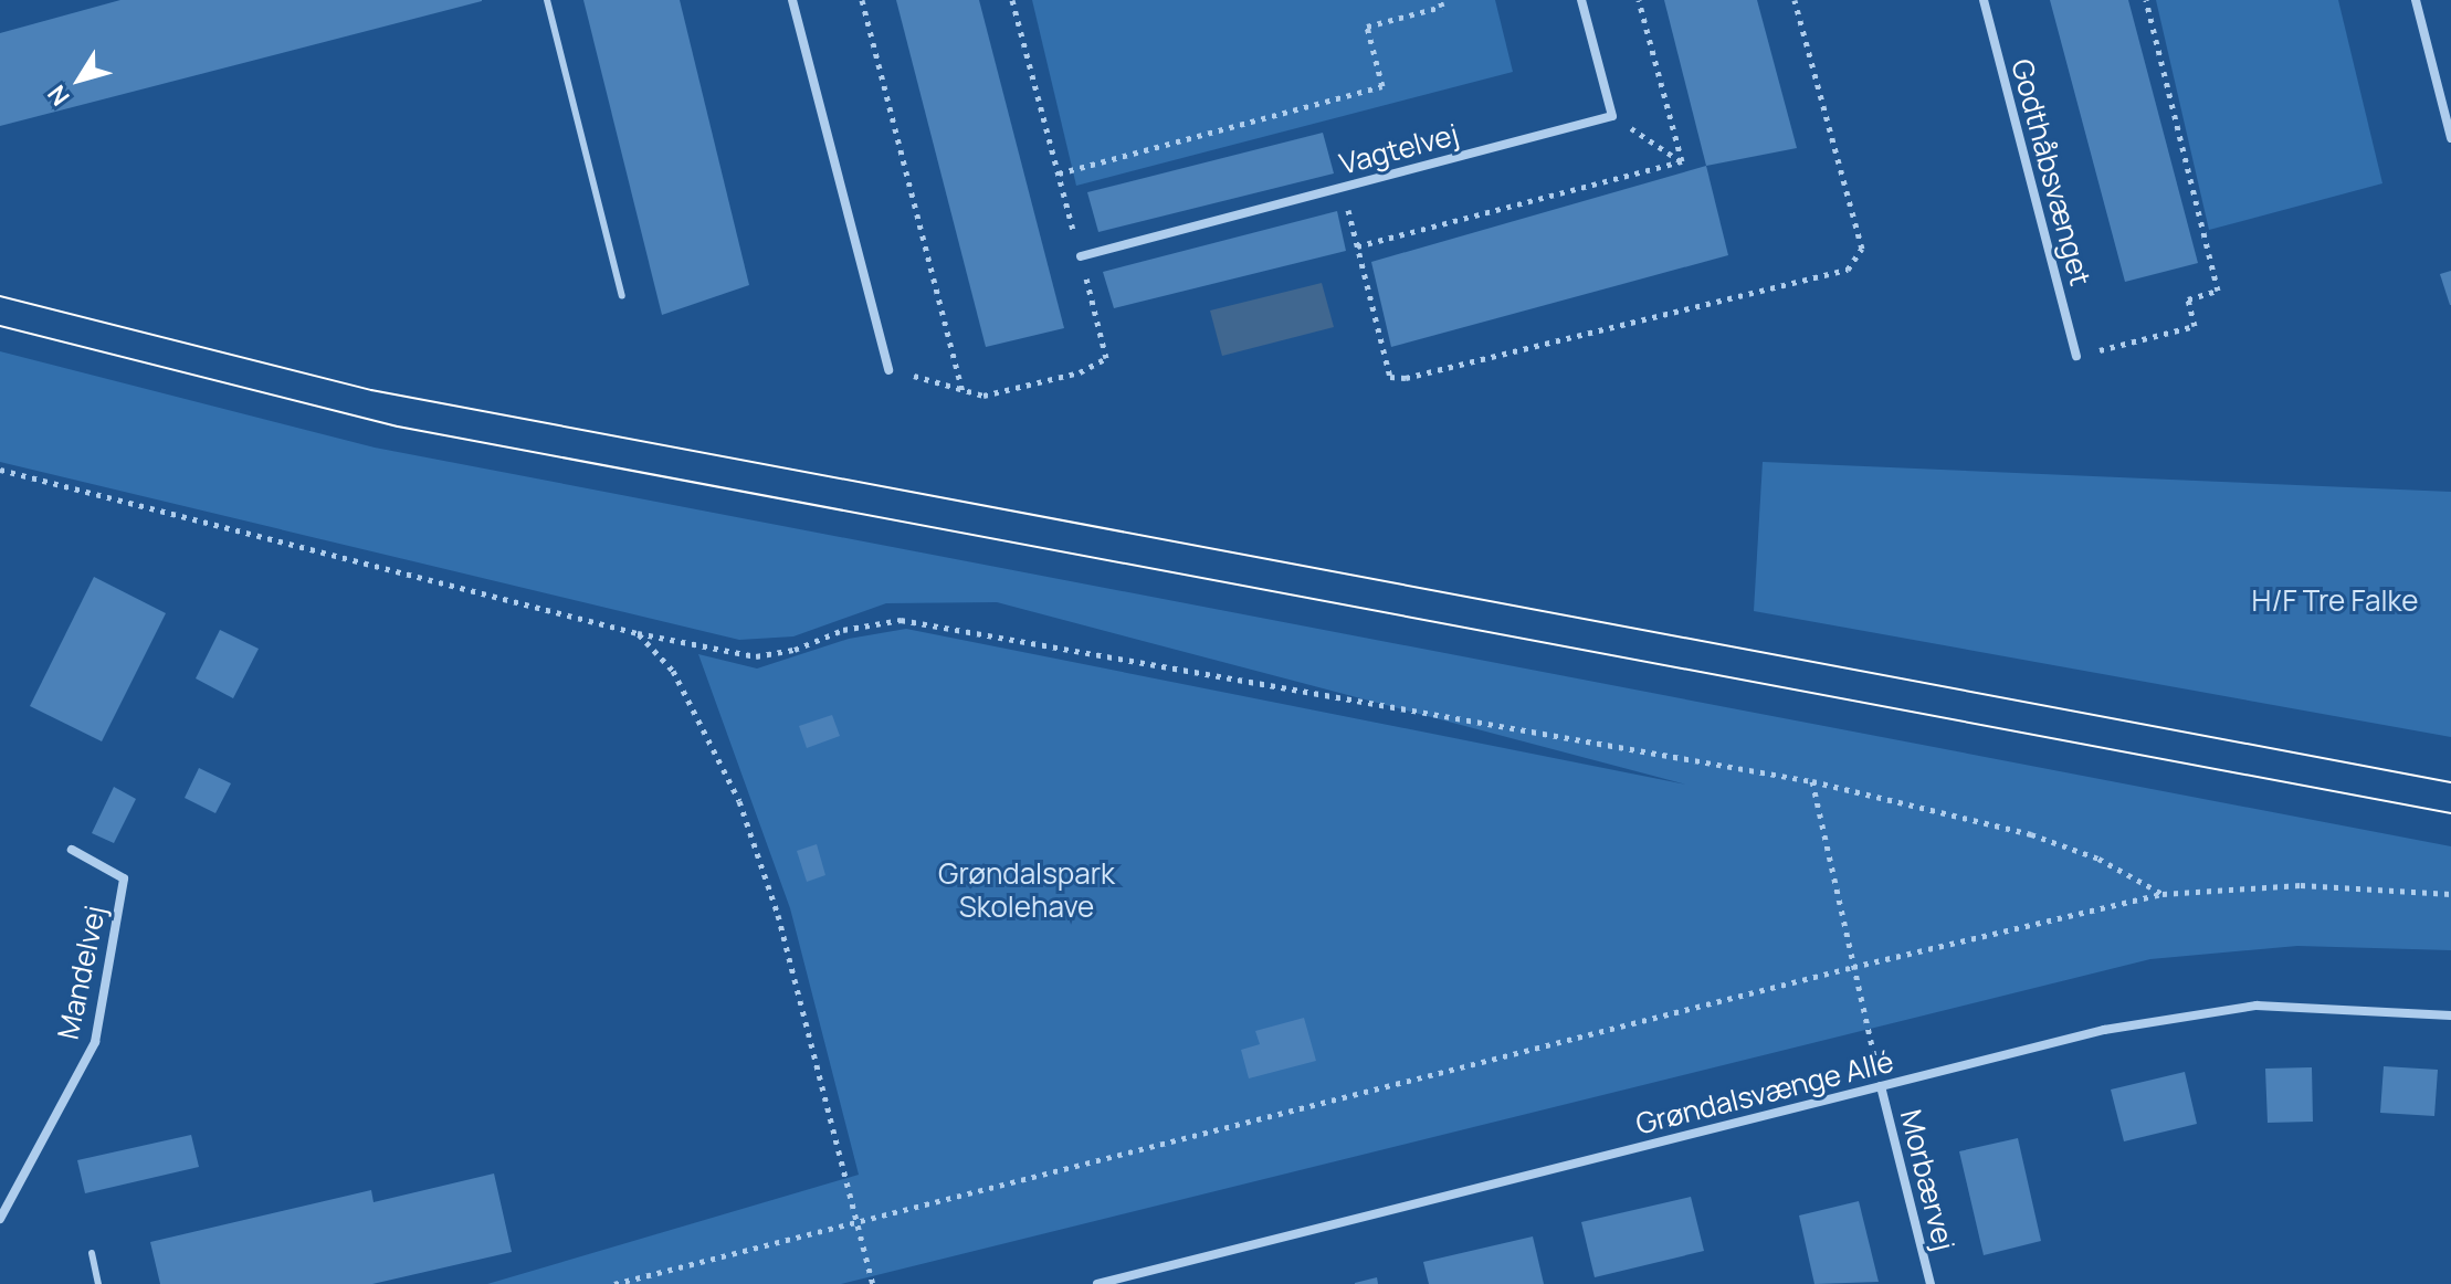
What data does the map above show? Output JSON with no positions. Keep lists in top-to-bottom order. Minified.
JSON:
{"streets":{"street":["Vagtelvej","Godthåbsvænget","Mandelvej","Grøndalsvænge Allé","Morbærvej"]},"crossings":[["Grøndalsvænge Allé","Morbærvej"]],"parks":["H/F Tre Falke","Grøndalspark Skolehave"],"north":"bottom left"}
